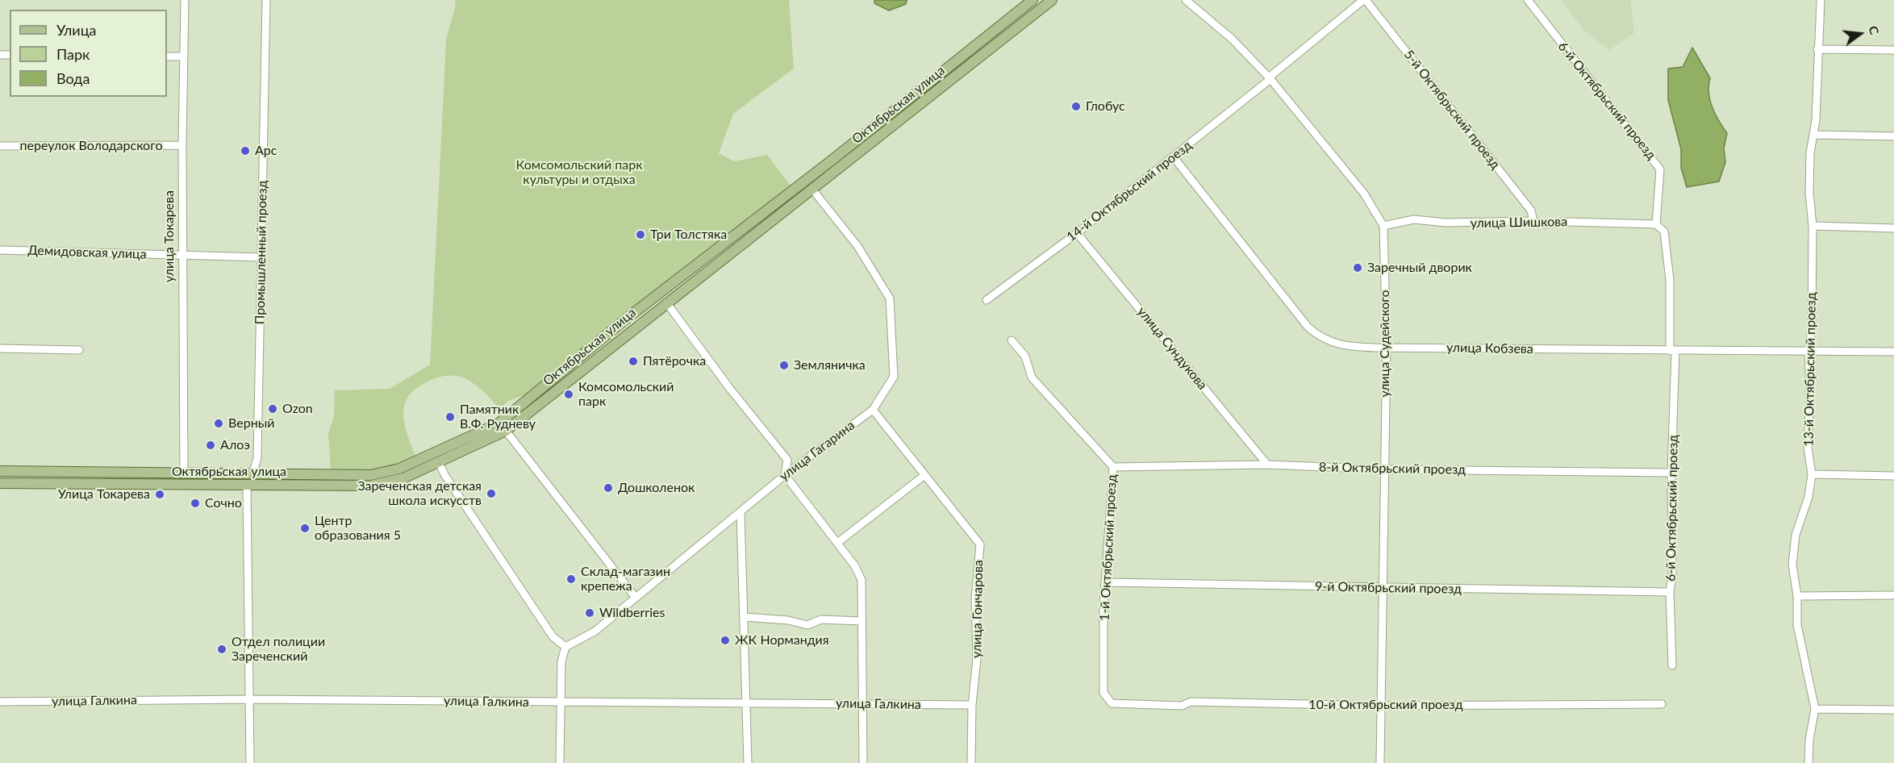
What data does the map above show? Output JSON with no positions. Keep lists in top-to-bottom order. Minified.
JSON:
{"streets":{"main road":["Октябрьская улица"],"street":["6-й Октябрьский проезд","5-й Октябрьский проезд","переулок Володарского","14-й Октябрьский проезд","улица Шишкова","улица Токарева","Демидовская улица","Промышленный проезд","улица Судейского","улица Сундукова","улица Кобзева","13-й Октябрьский проезд","улица Гагарина","8-й Октябрьский проезд","1-й Октябрьский проезд","9-й Октябрьский проезд","улица Гончарова","улица Галкина","10-й Октябрьский проезд"]},"crossings":[["6-й Октябрьский проезд","улица Шишкова"],["6-й Октябрьский проезд","улица Кобзева"],["6-й Октябрьский проезд","8-й Октябрьский проезд"],["6-й Октябрьский проезд","9-й Октябрьский проезд"],["Октябрьская улица","улица Токарева"],["Октябрьская улица","Промышленный проезд"],["Октябрьская улица","улица Гагарина"],["5-й Октябрьский проезд","14-й Октябрьский проезд"],["5-й Октябрьский проезд","улица Шишкова"],["переулок Володарского","улица Токарева"],["14-й Октябрьский проезд","улица Сундукова"],["14-й Октябрьский проезд","улица Кобзева"],["улица Шишкова","улица Судейского"],["улица Токарева","Демидовская улица"],["Демидовская улица","Промышленный проезд"],["улица Судейского","улица Кобзева"],["улица Судейского","8-й Октябрьский проезд"],["улица Судейского","9-й Октябрьский проезд"],["улица Судейского","10-й Октябрьский проезд"],["улица Сундукова","8-й Октябрьский проезд"],["улица Кобзева","13-й Октябрьский проезд"],["улица Гагарина","улица Гончарова"],["8-й Октябрьский проезд","1-й Октябрьский проезд"],["1-й Октябрьский проезд","9-й Октябрьский проезд"],["1-й Октябрьский проезд","10-й Октябрьский проезд"],["улица Гончарова","улица Галкина"]],"parks":["Комсомольский парк культуры и отдыха"],"places":["Глобус","Арс","Три Толстяка","Заречный дворик","Пятёрочка","Земляничка","Комсомольский парк","Ozon","Памятник В.Ф. Рудневу","Верный","Алоэ","Дошколенок","Зареченская детская школа искусств","Улица Токарева","Сочно","Центр образования 5","Склад-магазин крепежа","Wildberries","ЖК Нормандия","Отдел полиции Зареченский"],"legend":["Улица","Парк","Вода"],"north":"right"}
